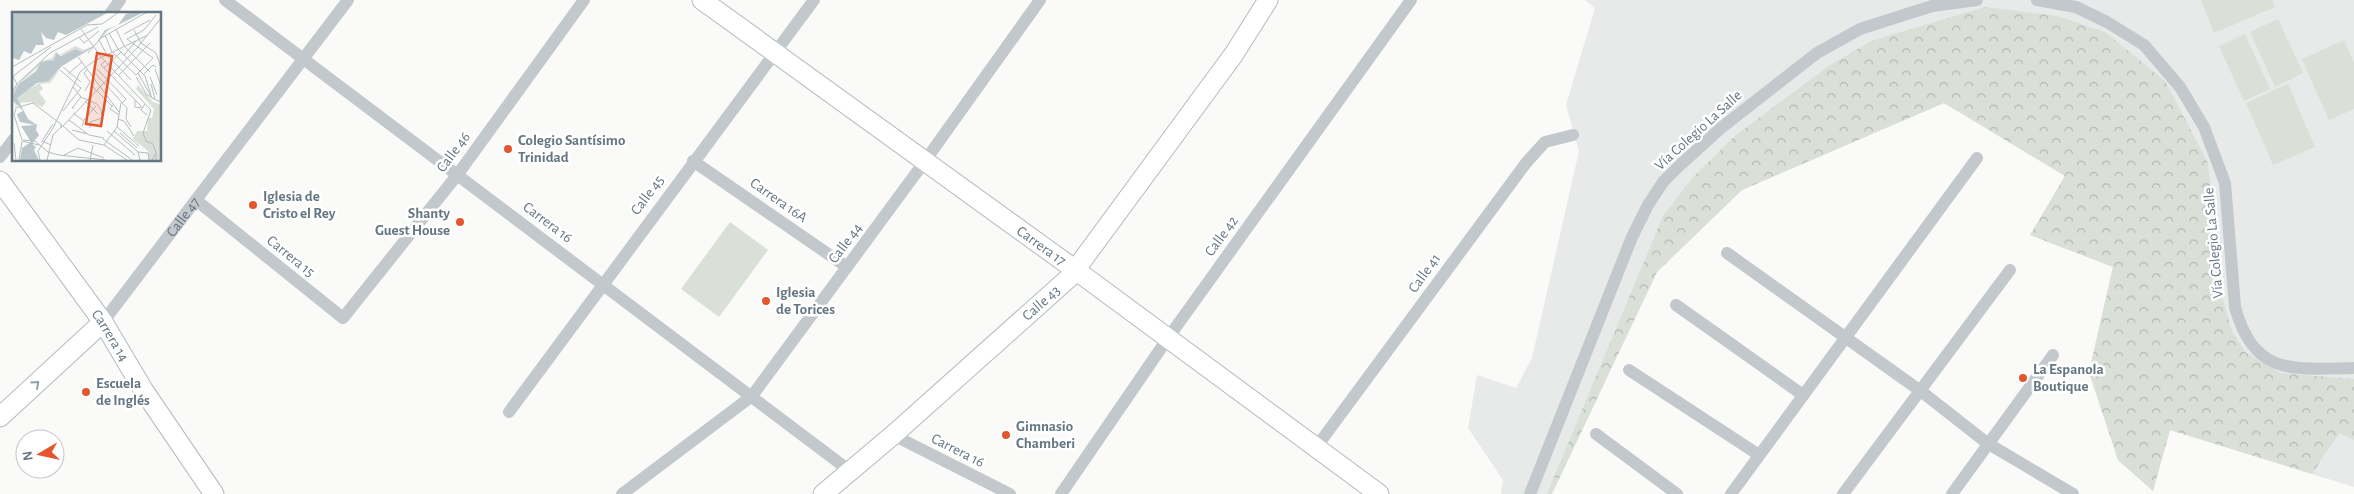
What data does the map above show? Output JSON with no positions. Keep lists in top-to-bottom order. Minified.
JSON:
{"streets":{"main road":["Calle 47","Carrera 17","Calle 43","Carrera 14"],"street":["Vía Colegio La Salle","Calle 46","Calle 45","Carrera 16A","Carrera 16","Calle 42","Calle 44","Carrera 15","Calle 41"]},"crossings":[["Calle 46","Carrera 16"],["Calle 46","Carrera 15"],["Calle 45","Carrera 16A"],["Calle 45","Carrera 16"],["Calle 45","Carrera 17"],["Carrera 16A","Calle 44"],["Calle 47","Carrera 16"],["Calle 47","Carrera 15"],["Calle 47","Carrera 14"],["Carrera 16","Calle 44"],["Carrera 16","Calle 43"],["Calle 42","Carrera 17"],["Calle 44","Carrera 17"],["Carrera 17","Calle 41"],["Carrera 17","Calle 43"]],"places":["Colegio Santísimo Trinidad","Iglesia de Cristo el Rey","Shanty Guest House","Iglesia de Torices","La Espanola Boutique","Escuela de Inglés","Gimnasio Chamberi"],"north":"left"}
